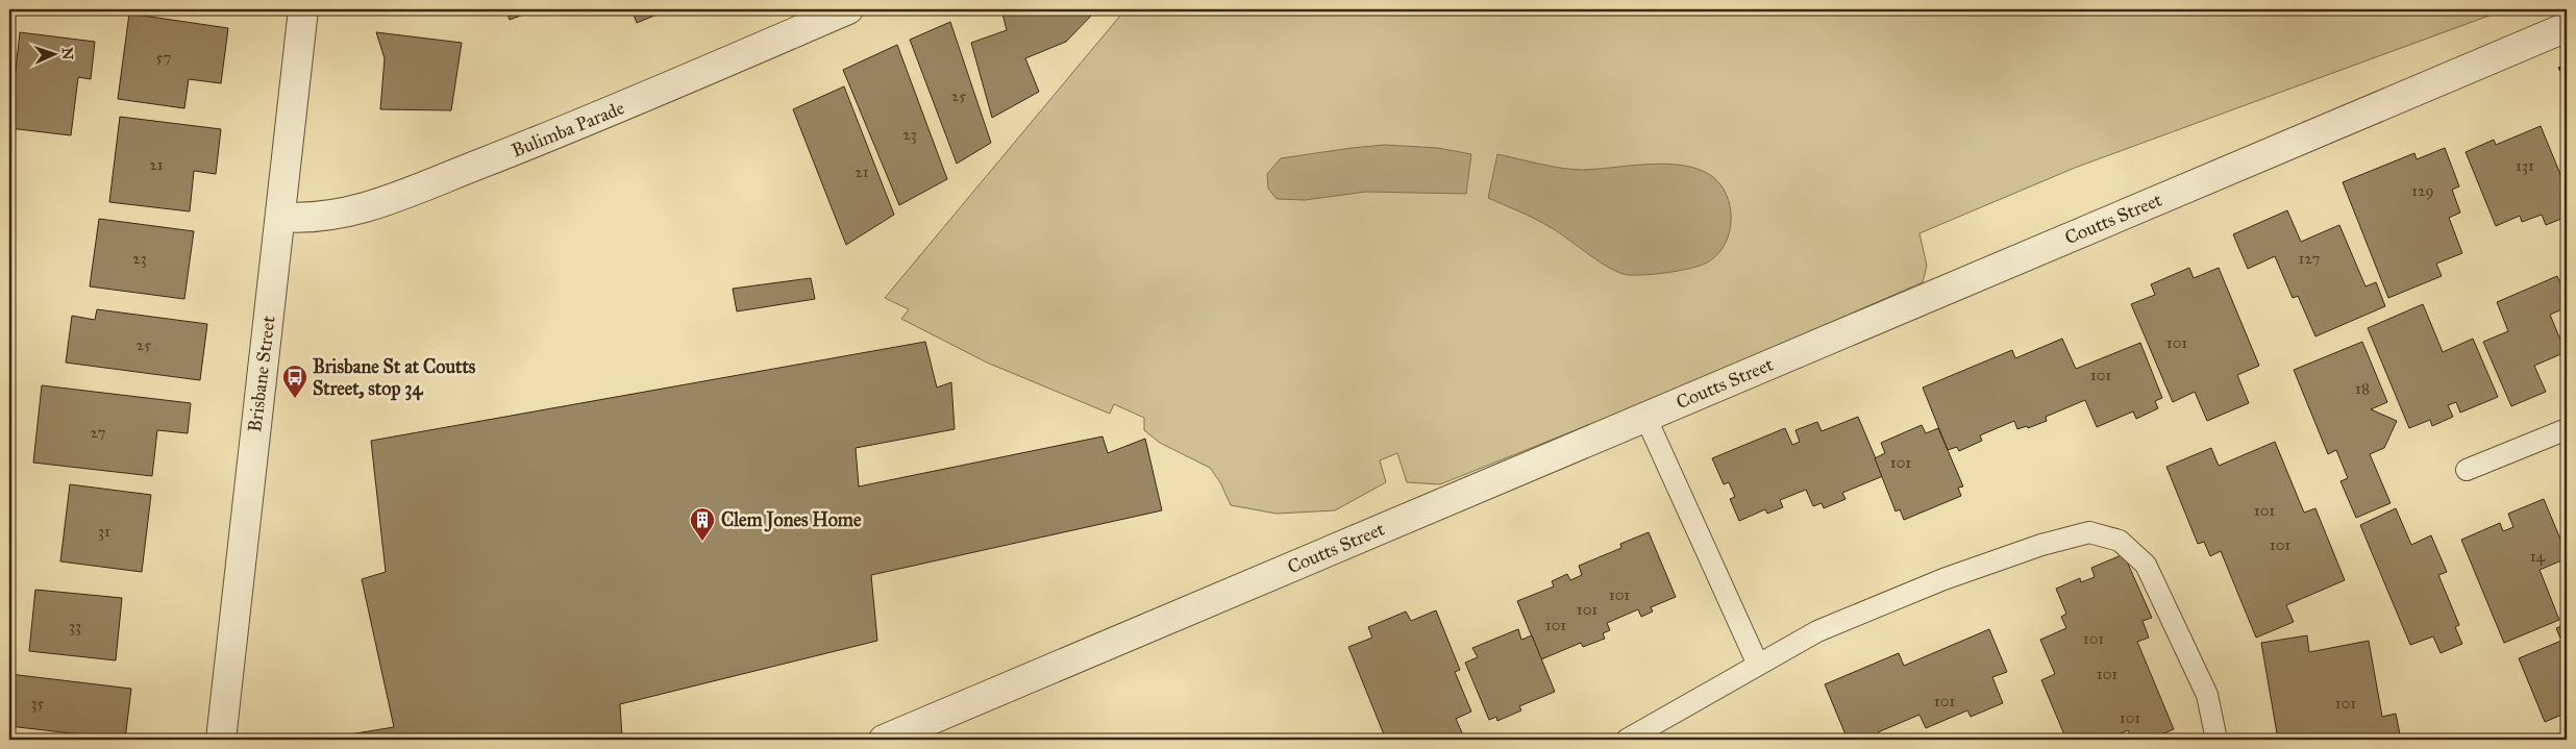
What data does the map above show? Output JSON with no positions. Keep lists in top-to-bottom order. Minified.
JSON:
{"streets":{"street":["Bulimba Parade","Coutts Street","Brisbane Street"]},"crossings":[["Bulimba Parade","Brisbane Street"]],"places":{"bus stop":["Brisbane St at Coutts Street, stop 34"],"building":["Clem Jones Home"]},"house_numbers":["57","25","23","21","131","21","129","23","127","101","25","101","18","27","101","101","31","101","14","101","101","101","33","101","101","101","35","101","101"],"north":"right"}
